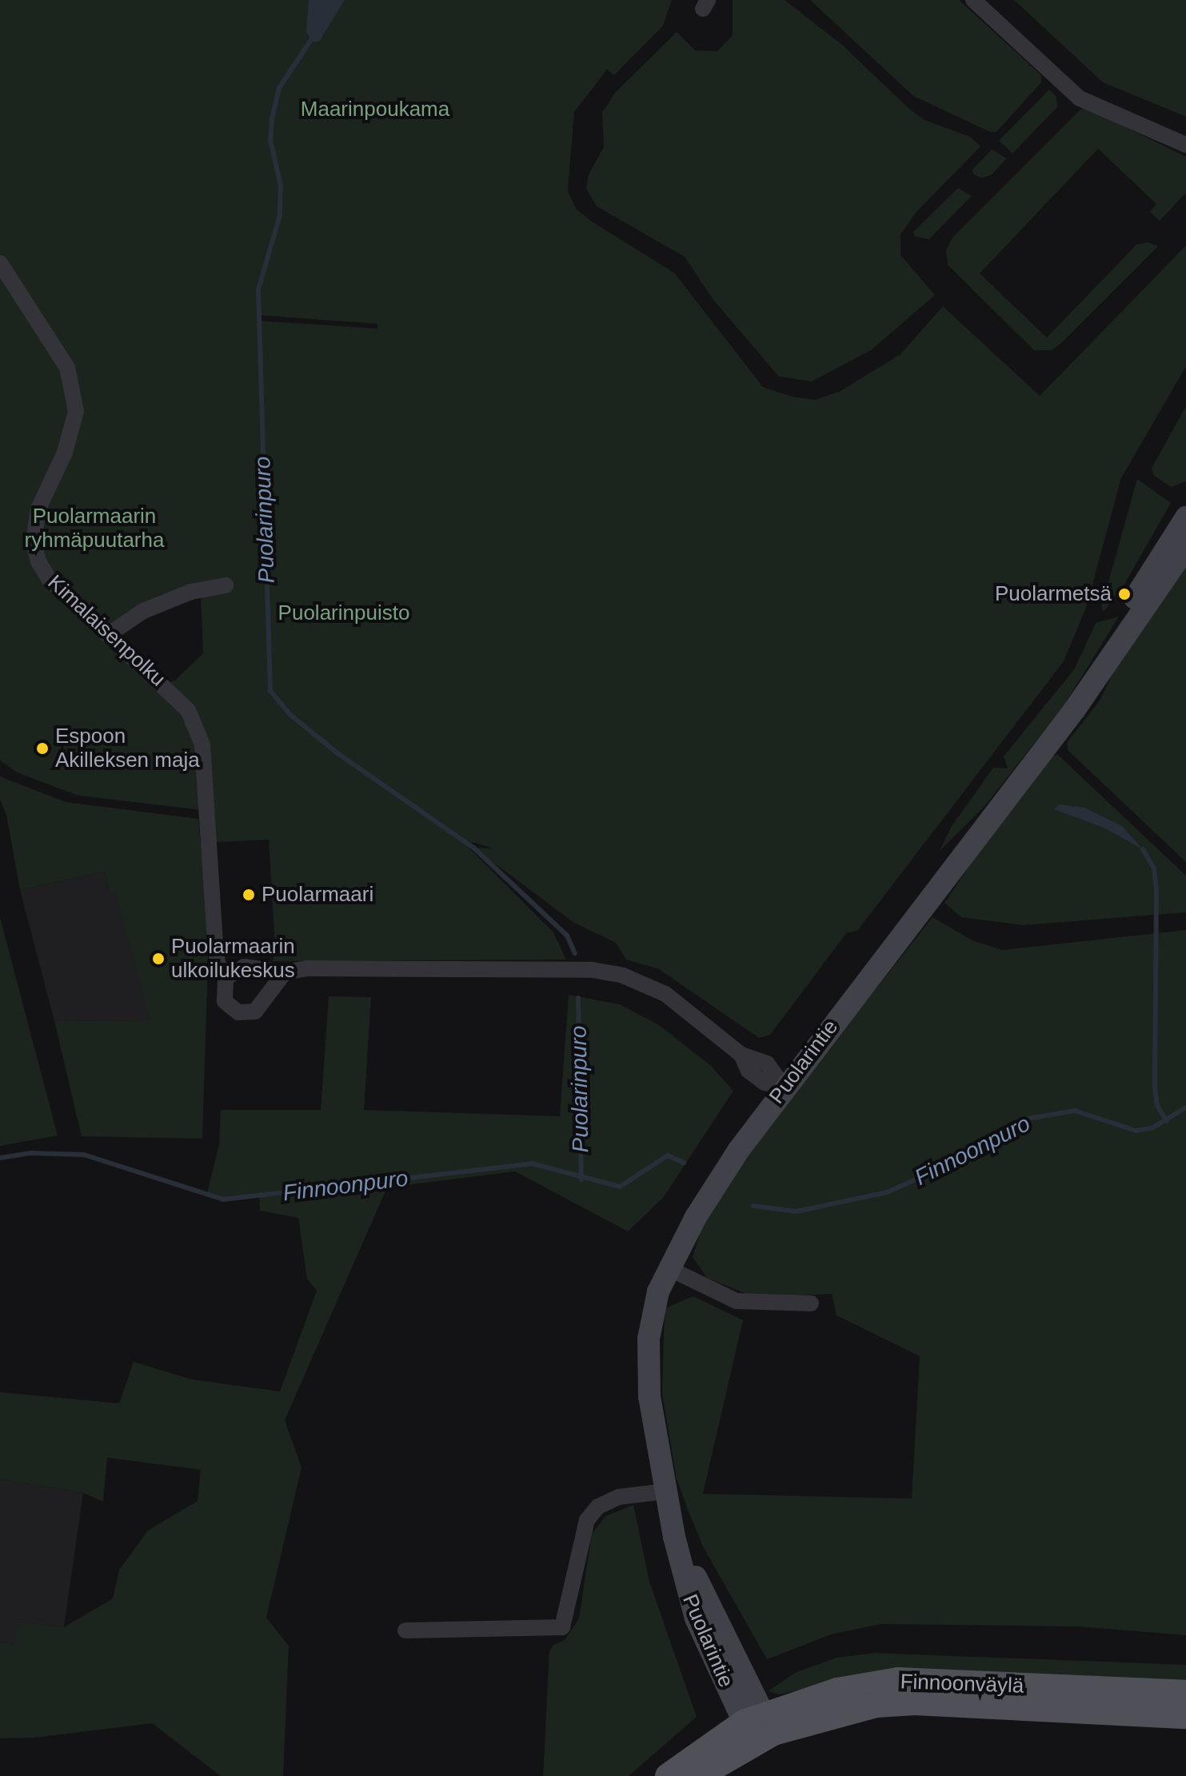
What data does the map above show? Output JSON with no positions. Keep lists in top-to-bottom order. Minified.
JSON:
{"streets":{"main road":["Puolarintie","Finnoonväylä"],"street":["Kimalaisenpolku"]},"crossings":[["Puolarintie","Finnoonväylä"]],"water":["Puolarinpuro","Finnoonpuro"],"parks":["Maarinpoukama","Puolarmaarin ryhmäpuutarha","Puolarinpuisto"],"places":["Puolarmetsä","Espoon Akilleksen maja","Puolarmaari","Puolarmaarin ulkoilukeskus"]}
